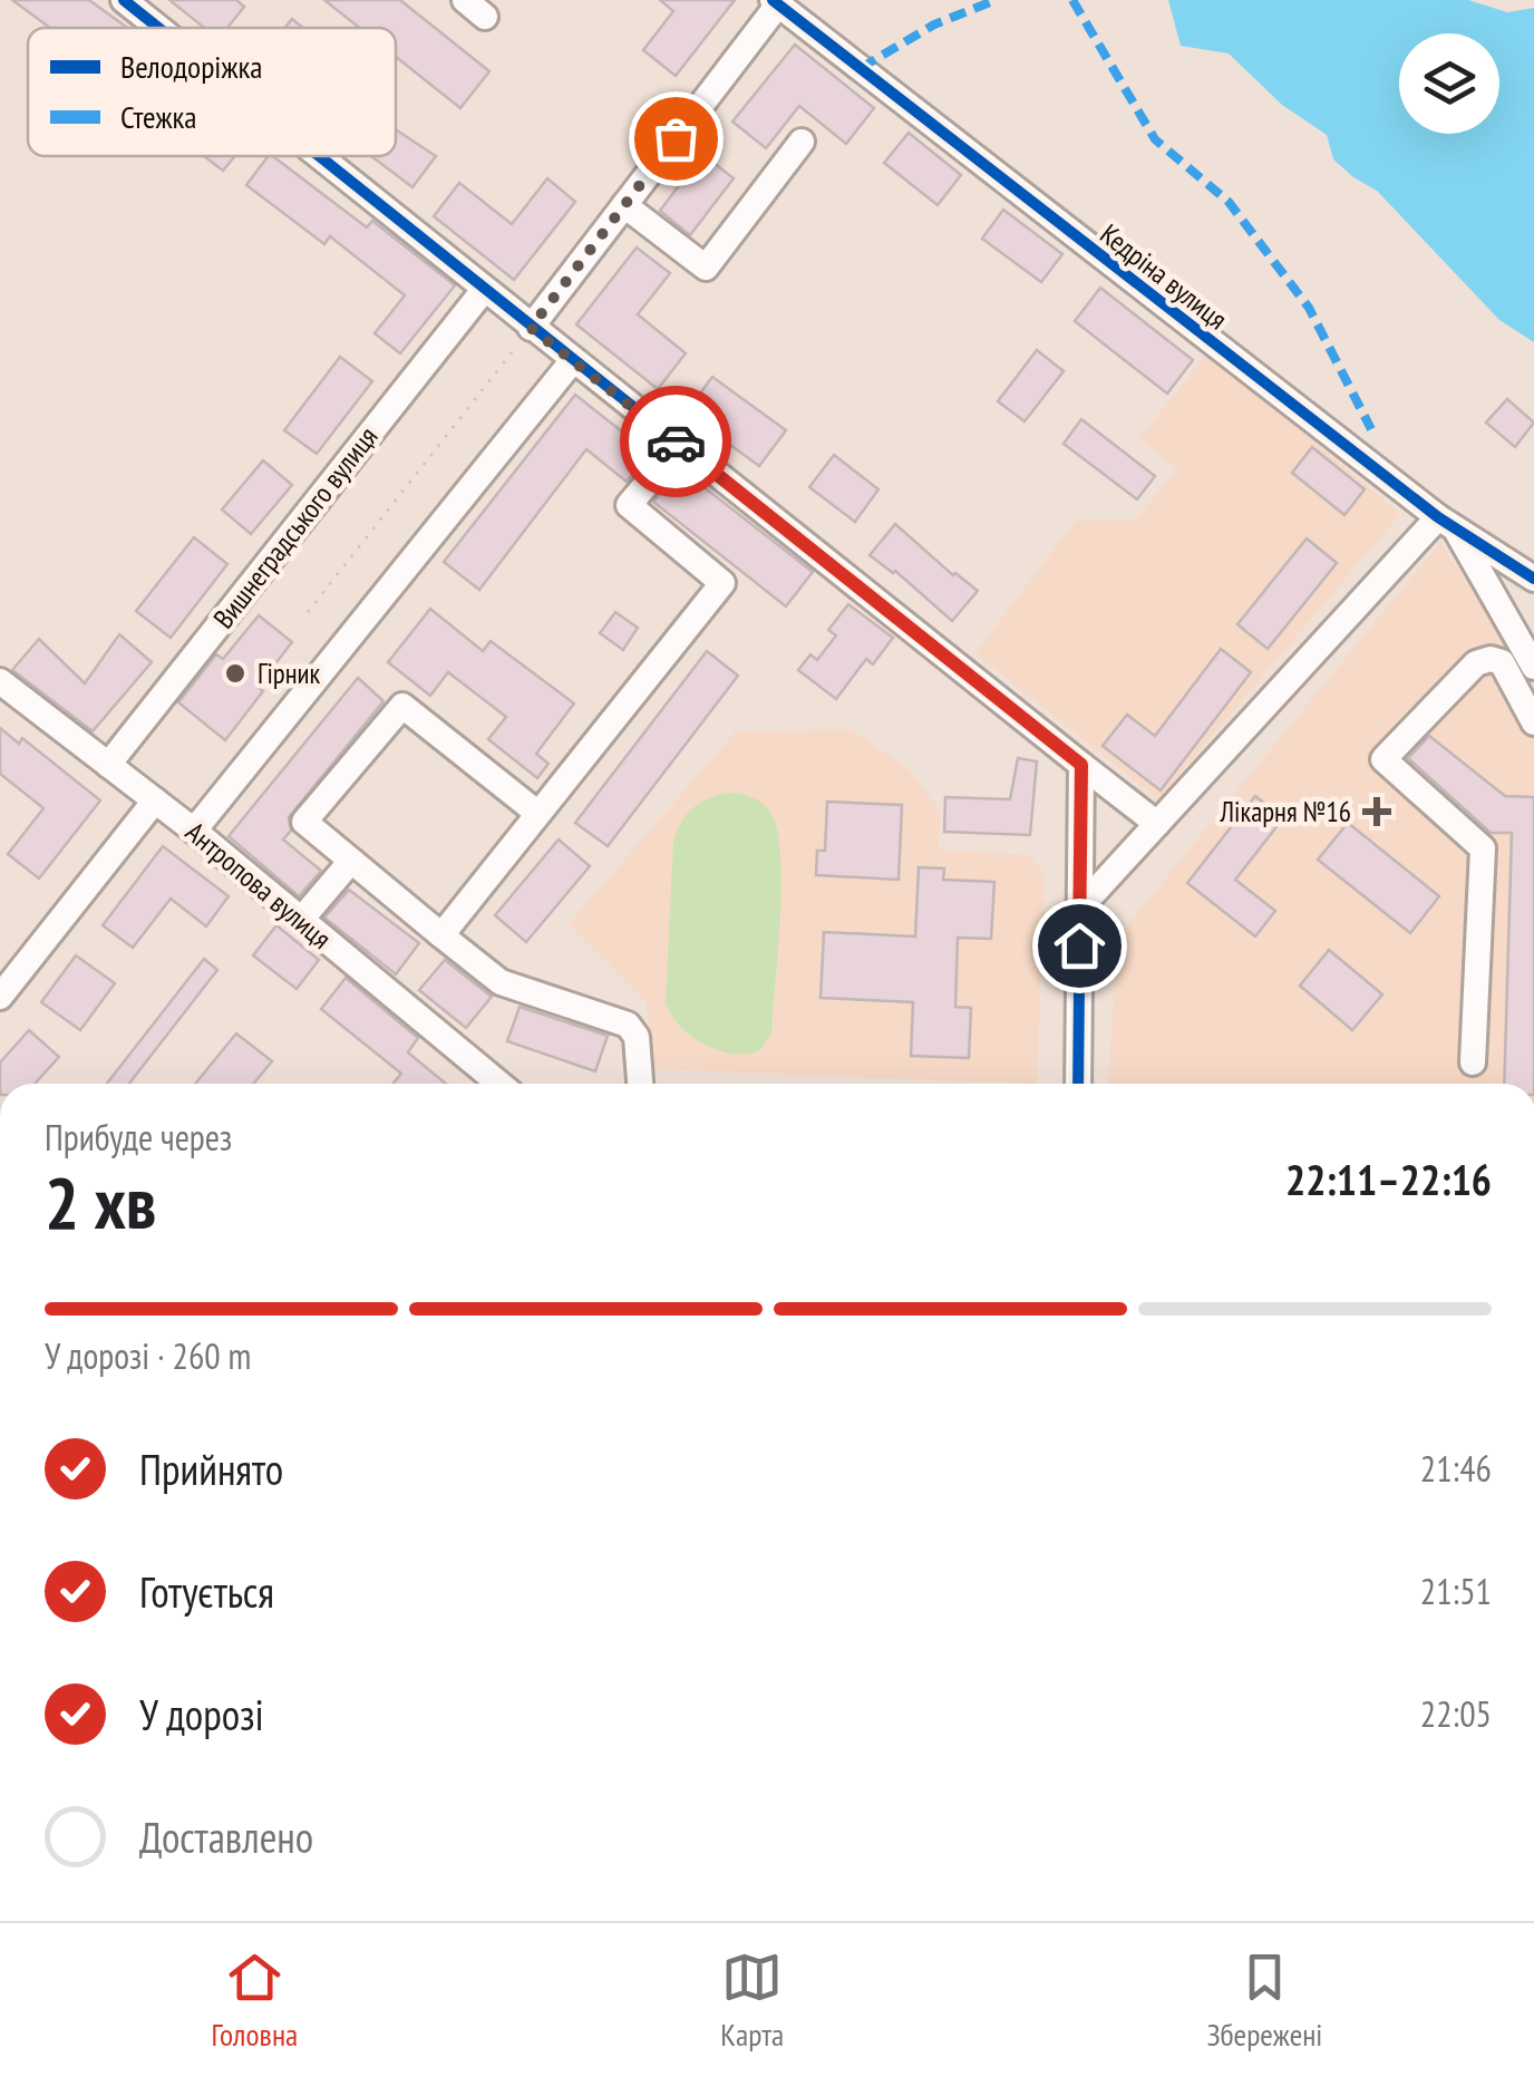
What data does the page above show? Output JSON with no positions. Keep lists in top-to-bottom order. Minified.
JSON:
{"streets":{"street":["Кедріна вулиця","Вишнеградського вулиця","Антропова вулиця"]},"crossings":[["Вишнеградського вулиця","Антропова вулиця"]],"places":{"other":["Гірник"],"health":["Лікарня №16"]},"legend":["Велодоріжка","Стежка"],"page":{"heading":["2 хв","Прибуде через","22:11–22:16"],"bar":"У дорозі · 260 m","list":[["Прийнято","21:46"],["Готується","21:51"],["У дорозі","22:05"],"Доставлено"],"tabs":["Головна","Карта","Збережені"]}}
